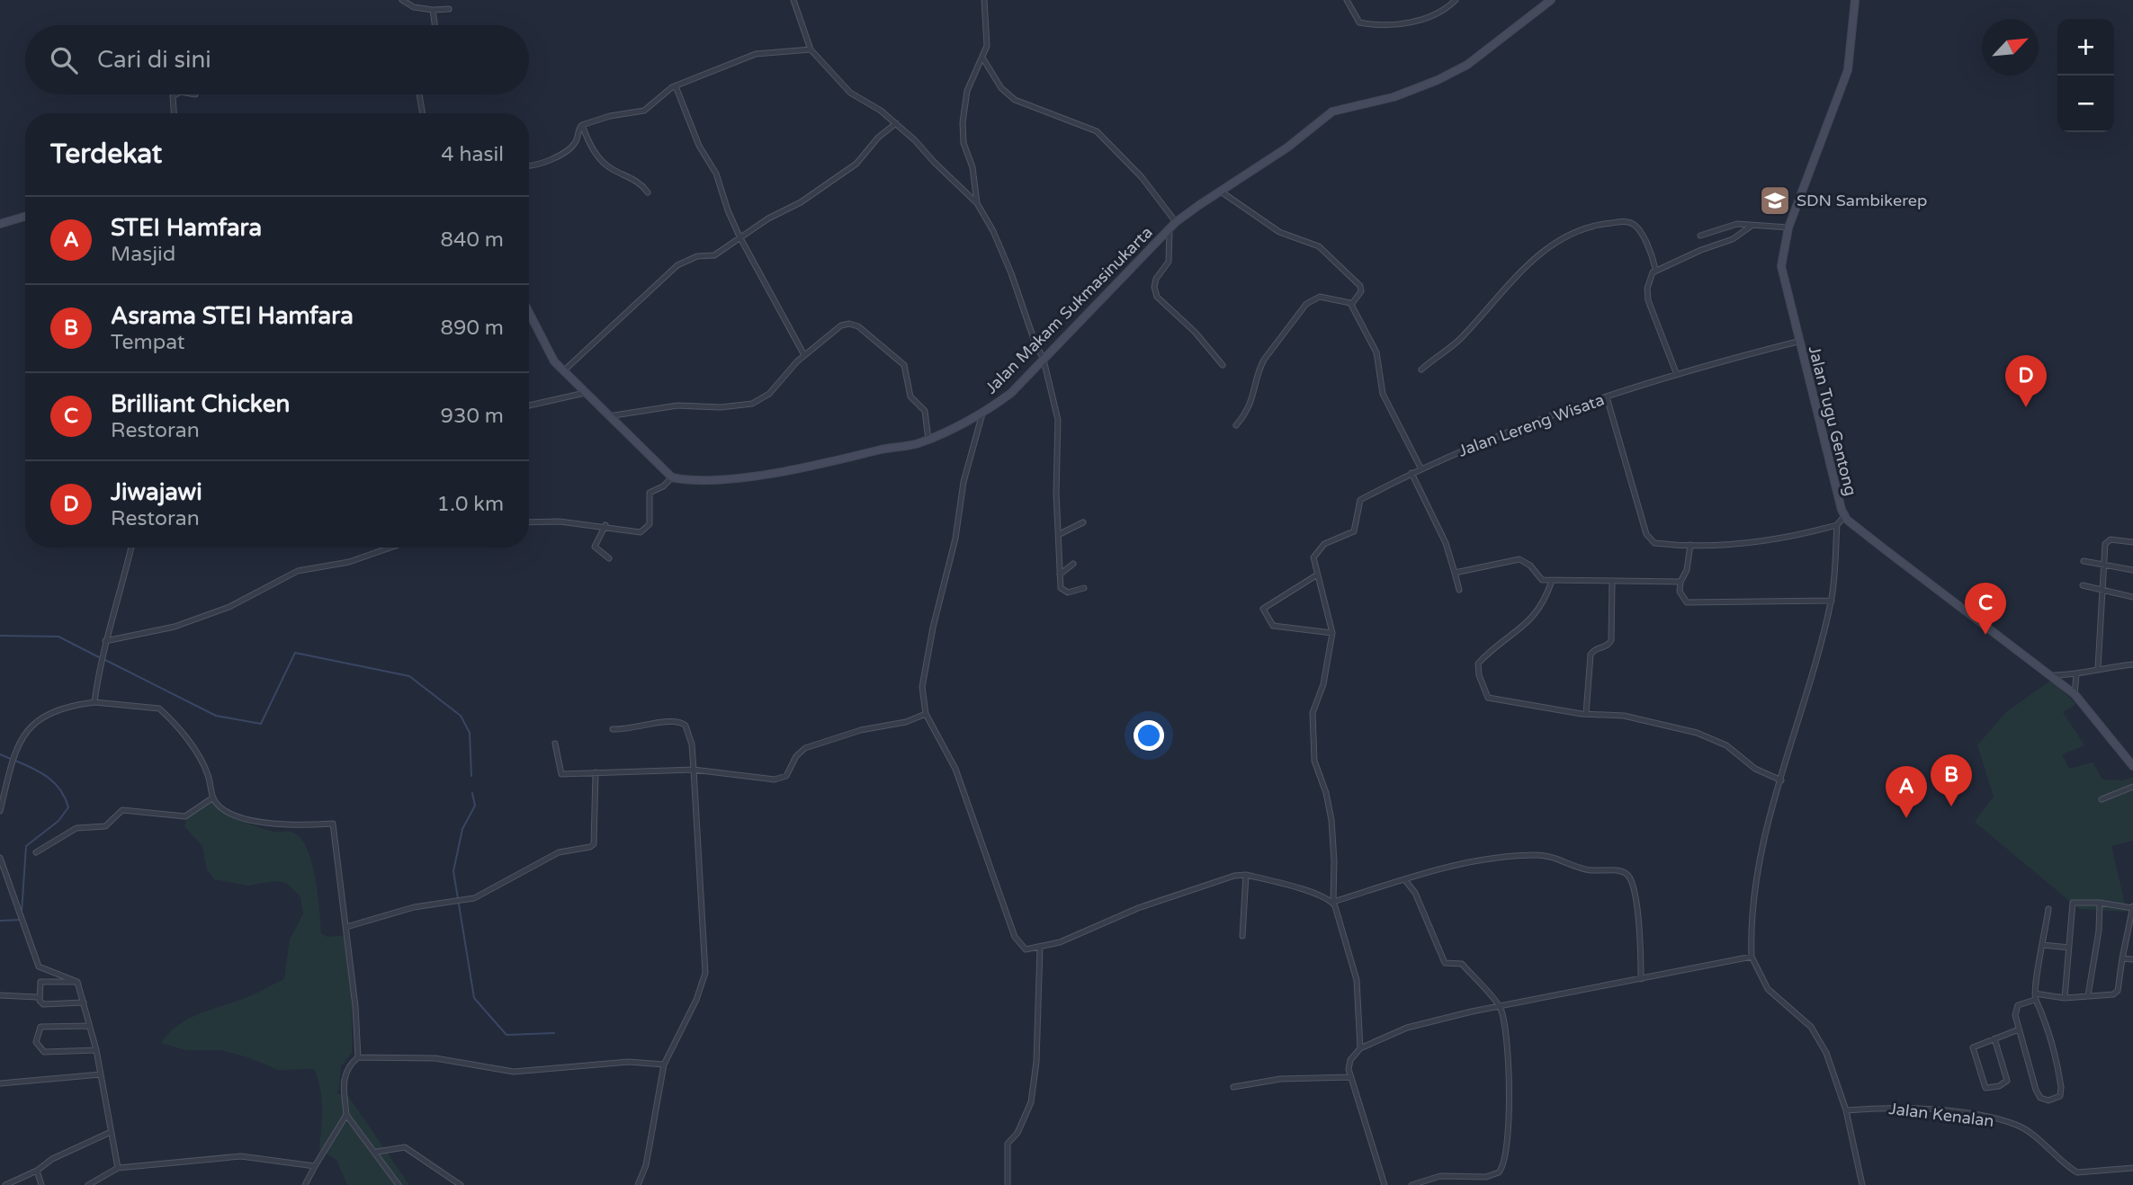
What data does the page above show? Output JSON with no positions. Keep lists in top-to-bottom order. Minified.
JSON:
{"streets":{"street":["Jalan Makam Sukmasinukarta","Jalan Tugu Gentong","Jalan Lereng Wisata","Jalan Kenalan"]},"crossings":[["Jalan Tugu Gentong","Jalan Lereng Wisata"]],"places":{"school or university":["SDN Sambikerep"]},"north":"top right","page":{"map_buttons":["+","−"],"search":"Cari di sini","heading":["Terdekat","4 hasil"],"list":[{"mark":"A","name":"STEI Hamfara","note":"Masjid","value":"840 m"},{"mark":"B","name":"Asrama STEI Hamfara","note":"Tempat","value":"890 m"},{"mark":"C","name":"Brilliant Chicken","note":"Restoran","value":"930 m"},{"mark":"D","name":"Jiwajawi","note":"Restoran","value":"1.0 km"}],"pins":["D","C","B","A"]}}
